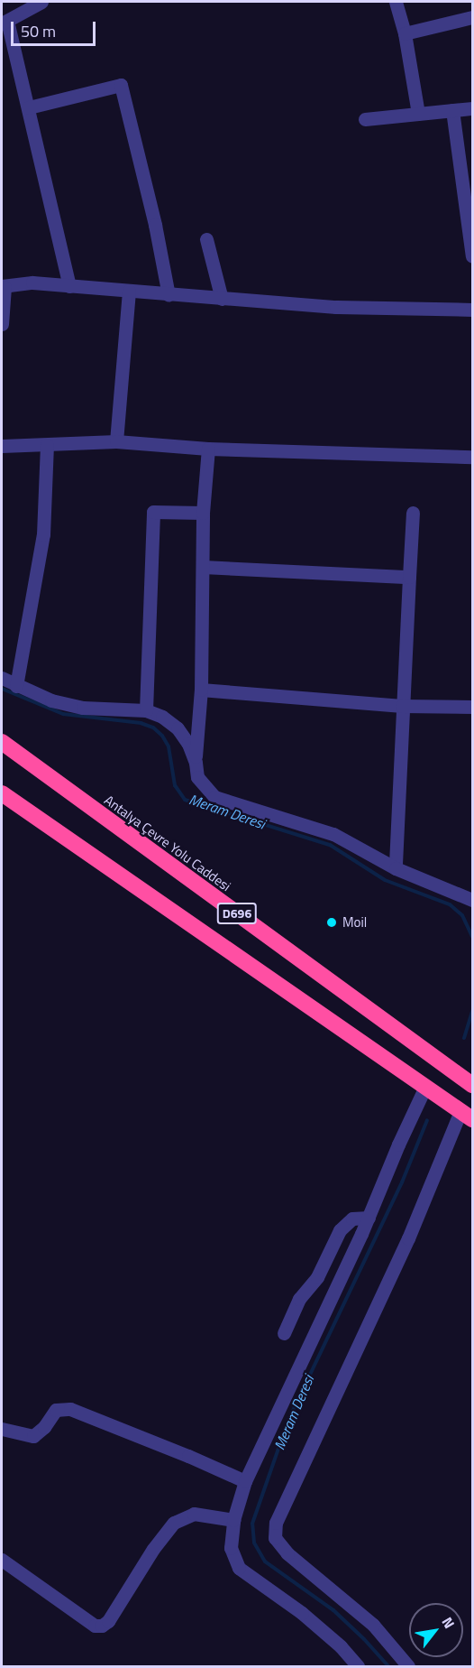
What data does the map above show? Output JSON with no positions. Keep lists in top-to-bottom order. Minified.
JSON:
{"streets":{"highway":["Antalya Çevre Yolu Caddesi","D696"]},"water":["Meram Deresi"],"places":["Moil"],"scale_bar":"50 m","north":"top right"}
